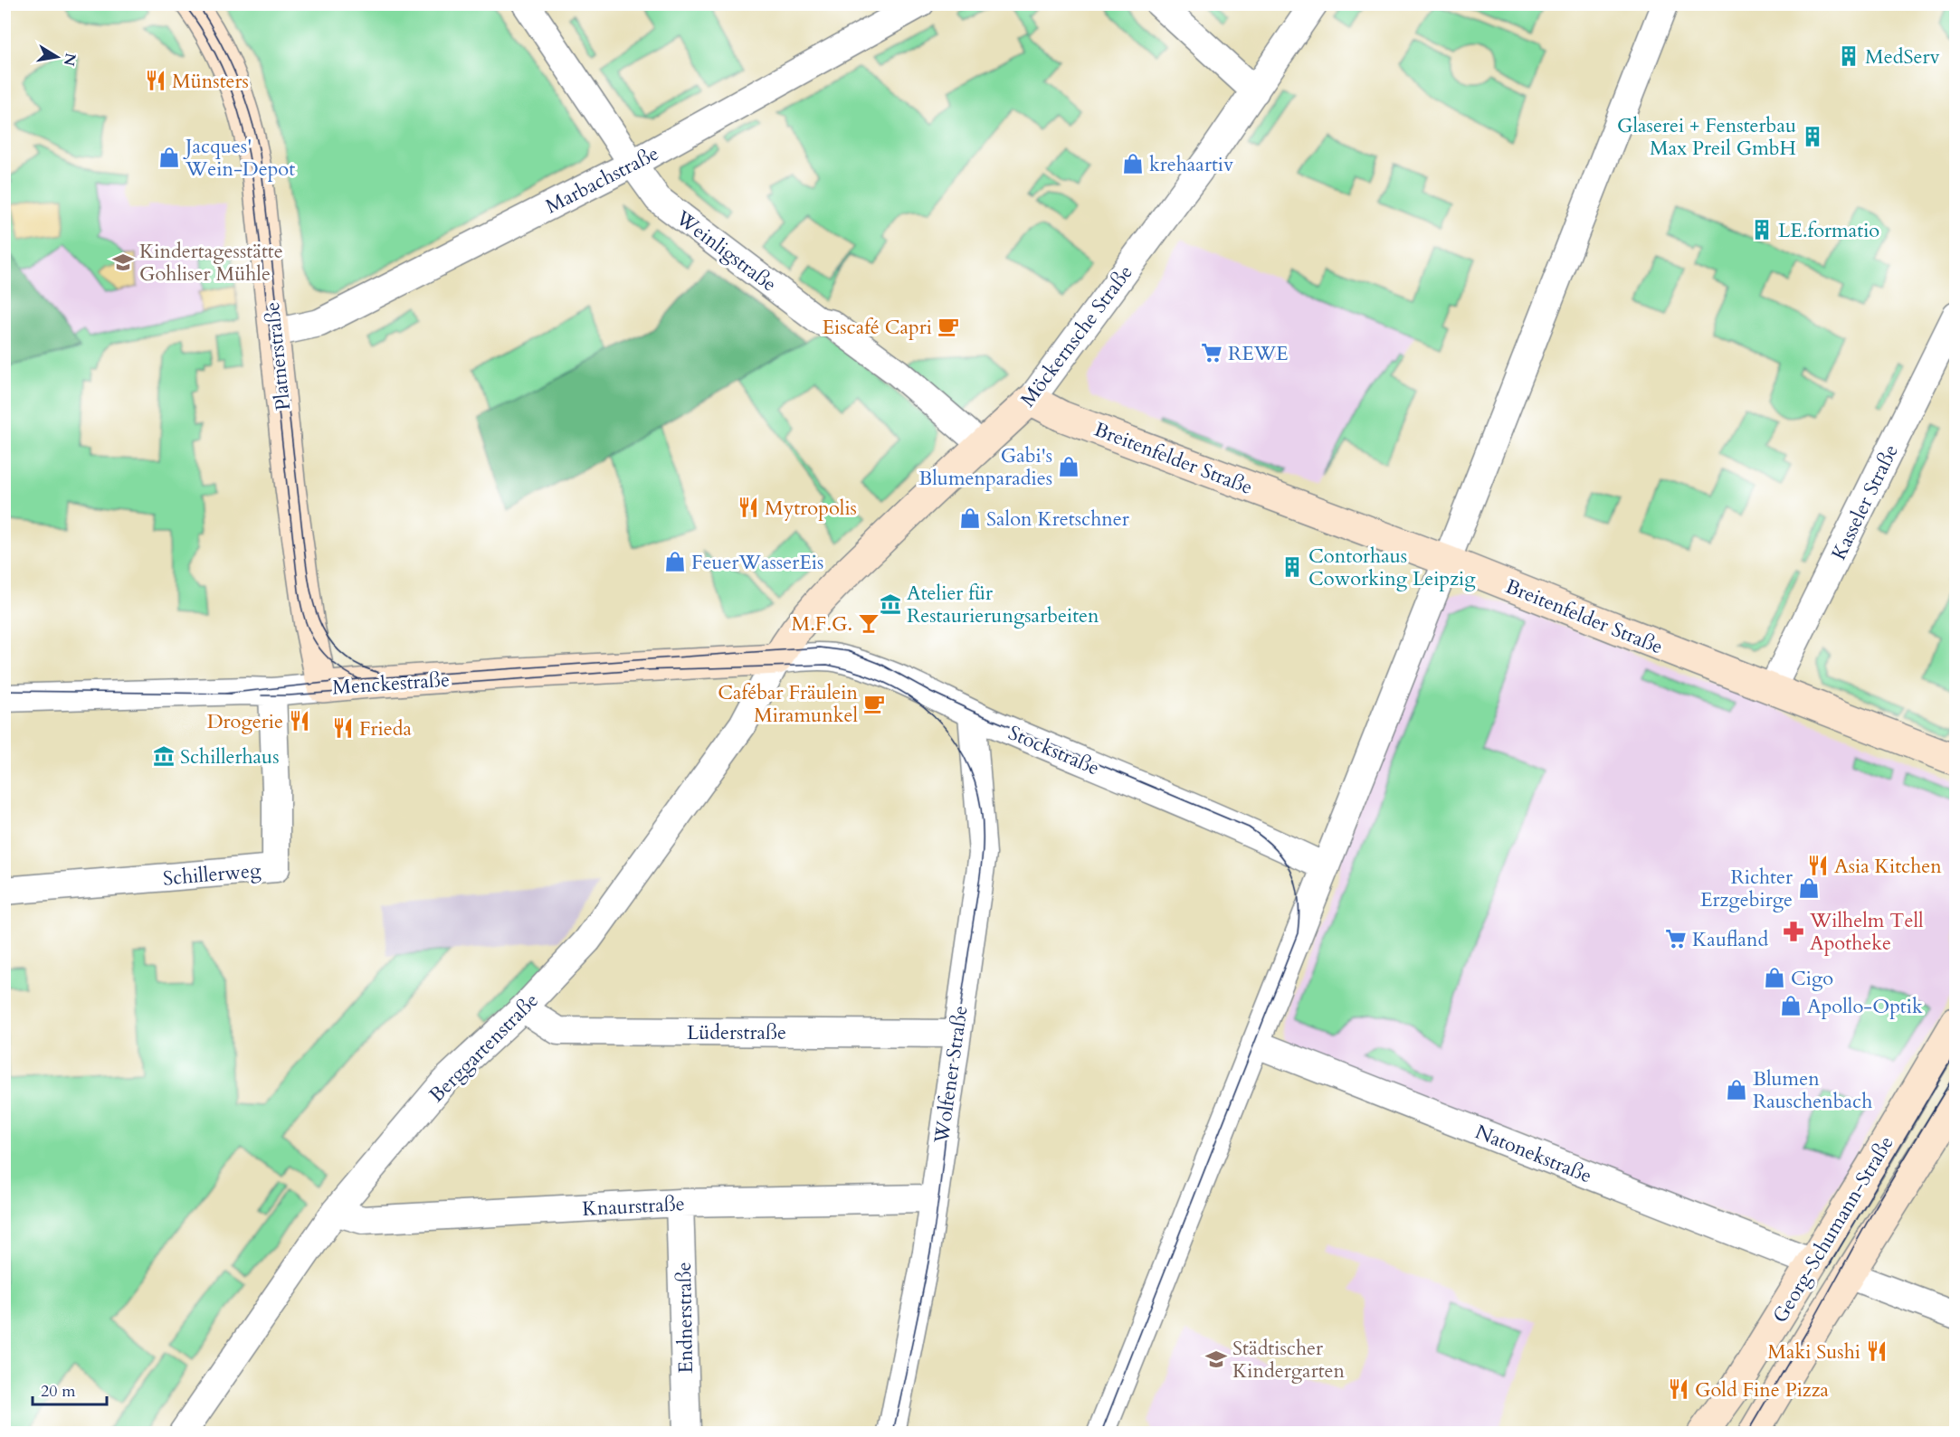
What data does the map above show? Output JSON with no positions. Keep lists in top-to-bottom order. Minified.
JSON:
{"streets":{"main road":["Möckernsche Straße","Platnerstraße","Breitenfelder Straße","Menckestraße","Georg-Schumann-Straße"],"street":["Marbachstraße","Weinligstraße","Kasseler Straße","Stockstraße","Schillerweg","Lüderstraße","Berggartenstraße","Wolfener Straße","Natonekstraße","Knaurstraße","Endnerstraße"]},"crossings":[["Marbachstraße","Weinligstraße"],["Marbachstraße","Platnerstraße"],["Weinligstraße","Möckernsche Straße"],["Möckernsche Straße","Breitenfelder Straße"],["Möckernsche Straße","Menckestraße"],["Möckernsche Straße","Stockstraße"],["Möckernsche Straße","Berggartenstraße"],["Platnerstraße","Menckestraße"],["Breitenfelder Straße","Kasseler Straße"],["Menckestraße","Stockstraße"],["Menckestraße","Schillerweg"],["Menckestraße","Berggartenstraße"],["Stockstraße","Berggartenstraße"],["Stockstraße","Wolfener Straße"],["Lüderstraße","Berggartenstraße"],["Lüderstraße","Wolfener Straße"],["Berggartenstraße","Knaurstraße"],["Wolfener Straße","Knaurstraße"],["Natonekstraße","Georg-Schumann-Straße"],["Knaurstraße","Endnerstraße"]],"places":{"building":["MedServ","Glaserei + Fensterbau Max Preil GmbH","LE.formatio","Contorhaus Coworking Leipzig"],"restaurant":["Münsters","Mytropolis","Drogerie","Frieda","Asia Kitchen","Maki Sushi","Gold Fine Pizza"],"shop":["Jacques' Wein-Depot","krehaartiv","Gabi's Blumenparadies","Salon Kretschner","FeuerWasserEis","Richter Erzgebirge","Cigo","Apollo-Optik","Blumen Rauschenbach"],"school or university":["Kindertagesstätte Gohliser Mühle","Städtischer Kindergarten"],"cafe":["Eiscafé Capri","Cafébar Fräulein Miramunkel"],"supermarket":["REWE","Kaufland"],"museum":["Atelier für Restaurierungsarbeiten","Schillerhaus"],"bar":["M.F.G."],"pharmacy":["Wilhelm Tell Apotheke"]},"scale_bar":"20 m","north":"right"}
